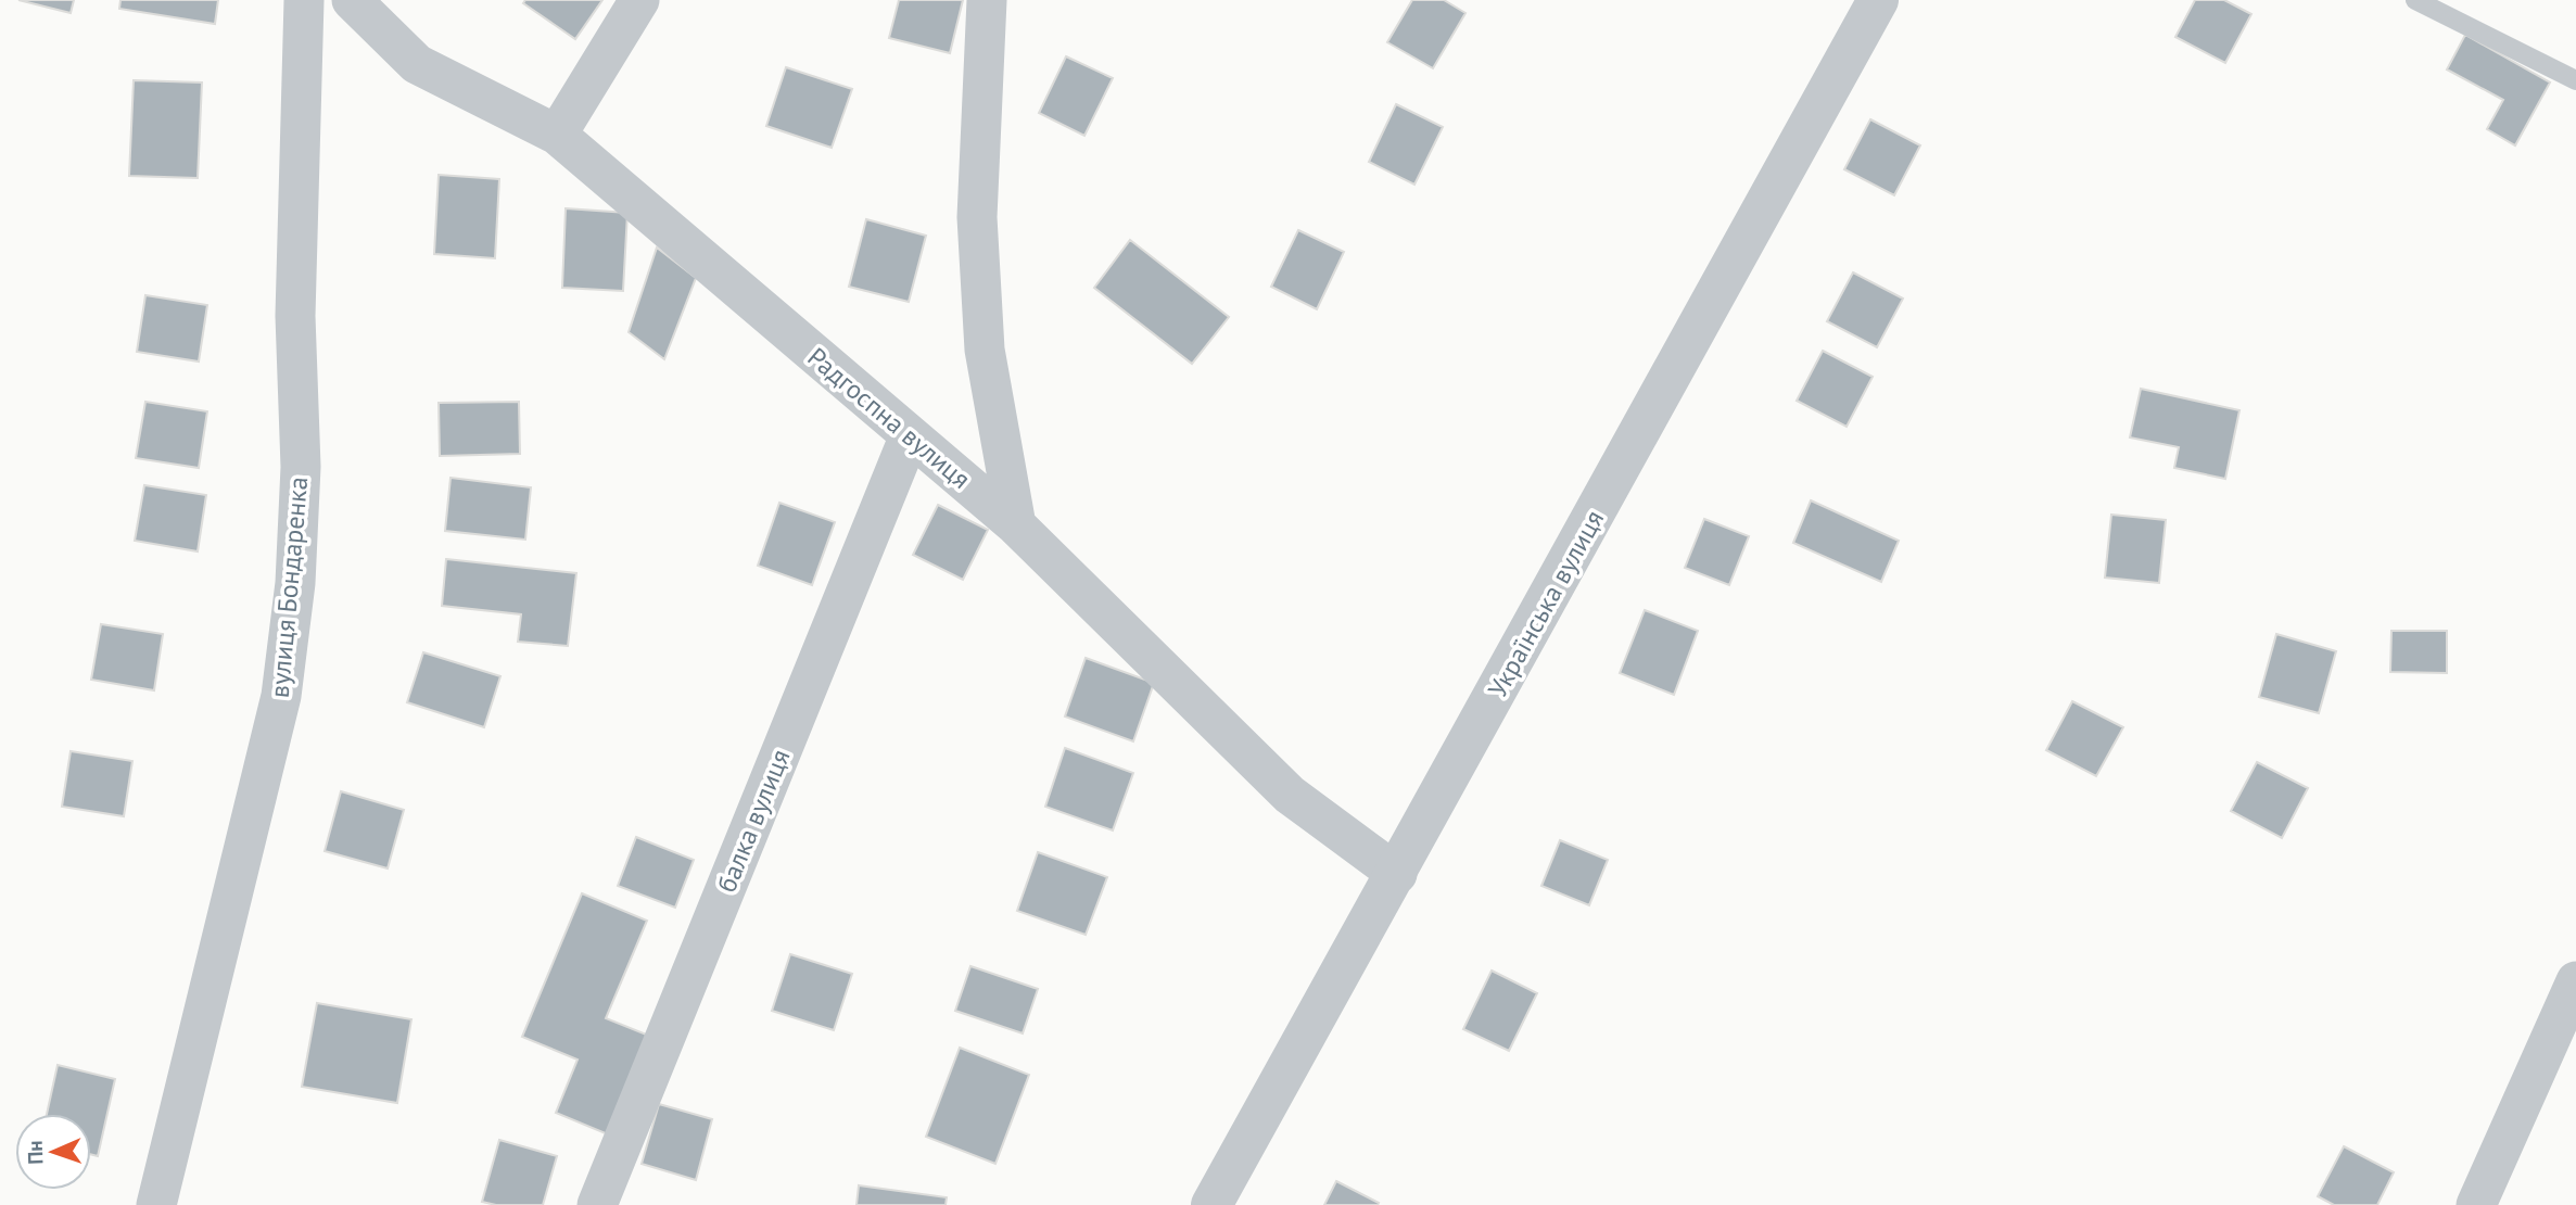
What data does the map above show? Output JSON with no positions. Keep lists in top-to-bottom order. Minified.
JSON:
{"streets":{"street":["Радгоспна вулиця","вулиця Бондаренка","Українська вулиця","балка вулиця"]},"crossings":[["Радгоспна вулиця","Українська вулиця"],["Радгоспна вулиця","балка вулиця"]],"north":"left"}
